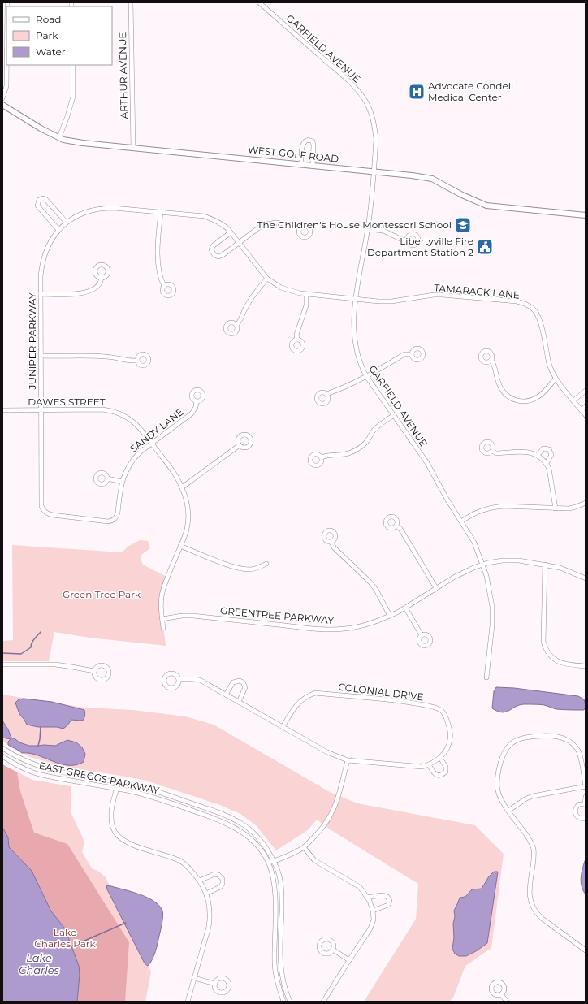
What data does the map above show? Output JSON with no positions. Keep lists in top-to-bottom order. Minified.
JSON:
{"streets":{"street":["GARFIELD AVENUE","ARTHUR AVENUE","WEST GOLF ROAD","TAMARACK LANE","JUNIPER PARKWAY","DAWES STREET","SANDY LANE","GREENTREE PARKWAY","COLONIAL DRIVE","EAST GREGGS PARKWAY"]},"crossings":[["GARFIELD AVENUE","WEST GOLF ROAD"],["GARFIELD AVENUE","TAMARACK LANE"],["GARFIELD AVENUE","JUNIPER PARKWAY"],["GARFIELD AVENUE","GREENTREE PARKWAY"],["ARTHUR AVENUE","WEST GOLF ROAD"],["TAMARACK LANE","JUNIPER PARKWAY"],["JUNIPER PARKWAY","DAWES STREET"],["JUNIPER PARKWAY","SANDY LANE"],["DAWES STREET","SANDY LANE"],["DAWES STREET","GREENTREE PARKWAY"]],"water":["Lake Charles"],"parks":["Green Tree Park","Lake Charles Park"],"places":{"hospital":["Advocate Condell Medical Center"],"school or university":["The Children's House Montessori School"],"public building":["Libertyville Fire Department Station 2"]},"legend":["Road","Park","Water"]}
